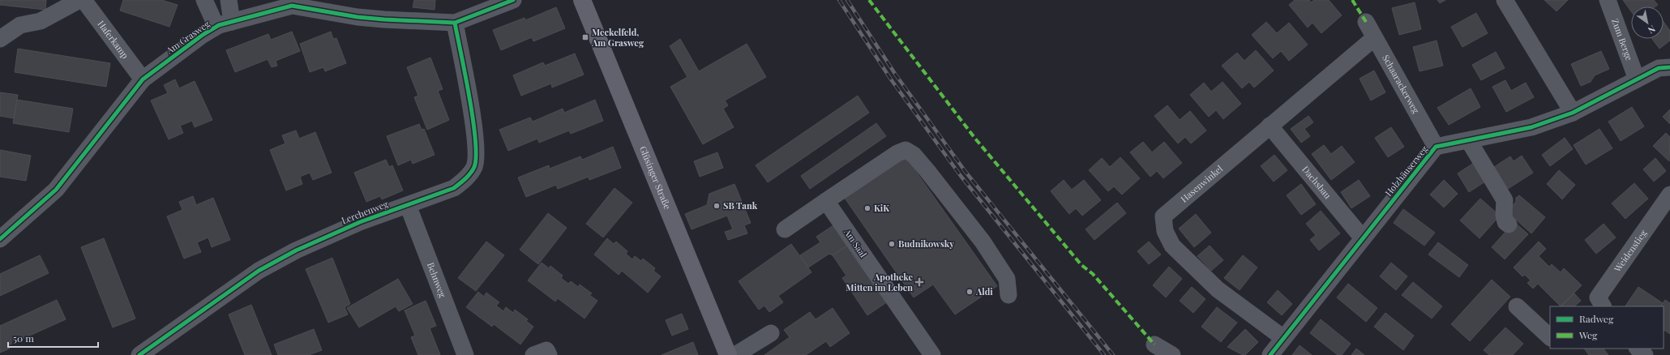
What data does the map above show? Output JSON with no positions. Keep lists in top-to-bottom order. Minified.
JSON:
{"streets":{"main road":["Glüsinger Straße"],"street":["Am Grasweg","Haferkamp","Zum Berge","Schaarackerweg","Holzhäuserweg","Dachsbau","Hasenwinkel","Lerchenweg","Am Saal","Weidenstieg","Behnweg"]},"crossings":[["Am Grasweg","Haferkamp"],["Am Grasweg","Lerchenweg"],["Zum Berge","Holzhäuserweg"],["Schaarackerweg","Holzhäuserweg"],["Schaarackerweg","Hasenwinkel"],["Holzhäuserweg","Dachsbau"],["Holzhäuserweg","Hasenwinkel"],["Dachsbau","Hasenwinkel"],["Lerchenweg","Behnweg"]],"places":{"transit":["Meckelfeld, Am Grasweg"],"other":["SB Tank","KiK","Budnikowsky","Aldi"],"health":["Apotheke Mitten im Leben"]},"legend":["Radweg","Weg"],"scale_bar":"50 m","north":"bottom right"}
